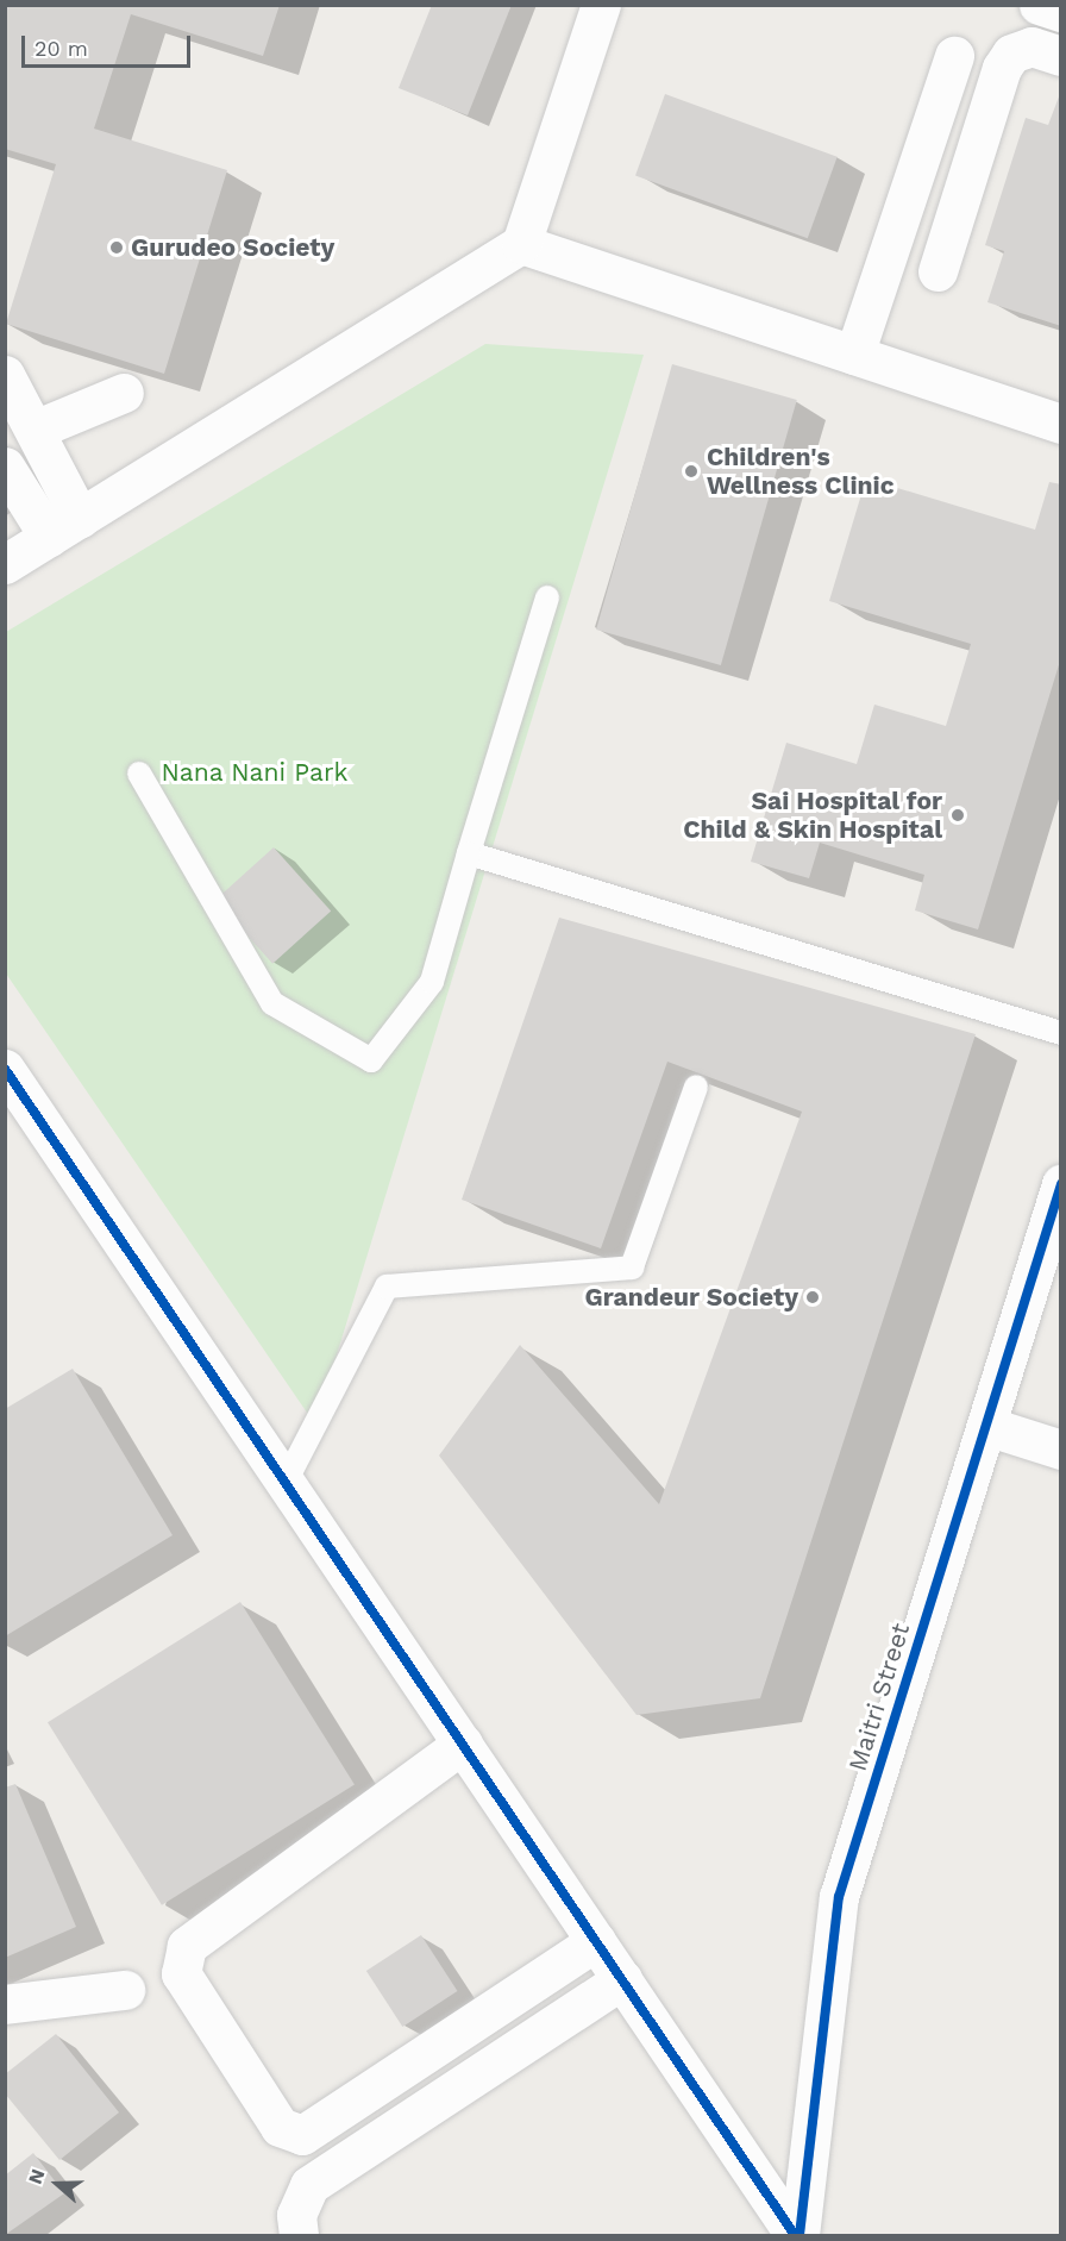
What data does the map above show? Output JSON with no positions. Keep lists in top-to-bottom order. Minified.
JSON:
{"streets":{"street":["Maitri Street"]},"parks":["Nana Nani Park"],"places":["Gurudeo Society","Children's Wellness Clinic","Sai Hospital for Child & Skin Hospital","Grandeur Society"],"scale_bar":"20 m","north":"left"}
